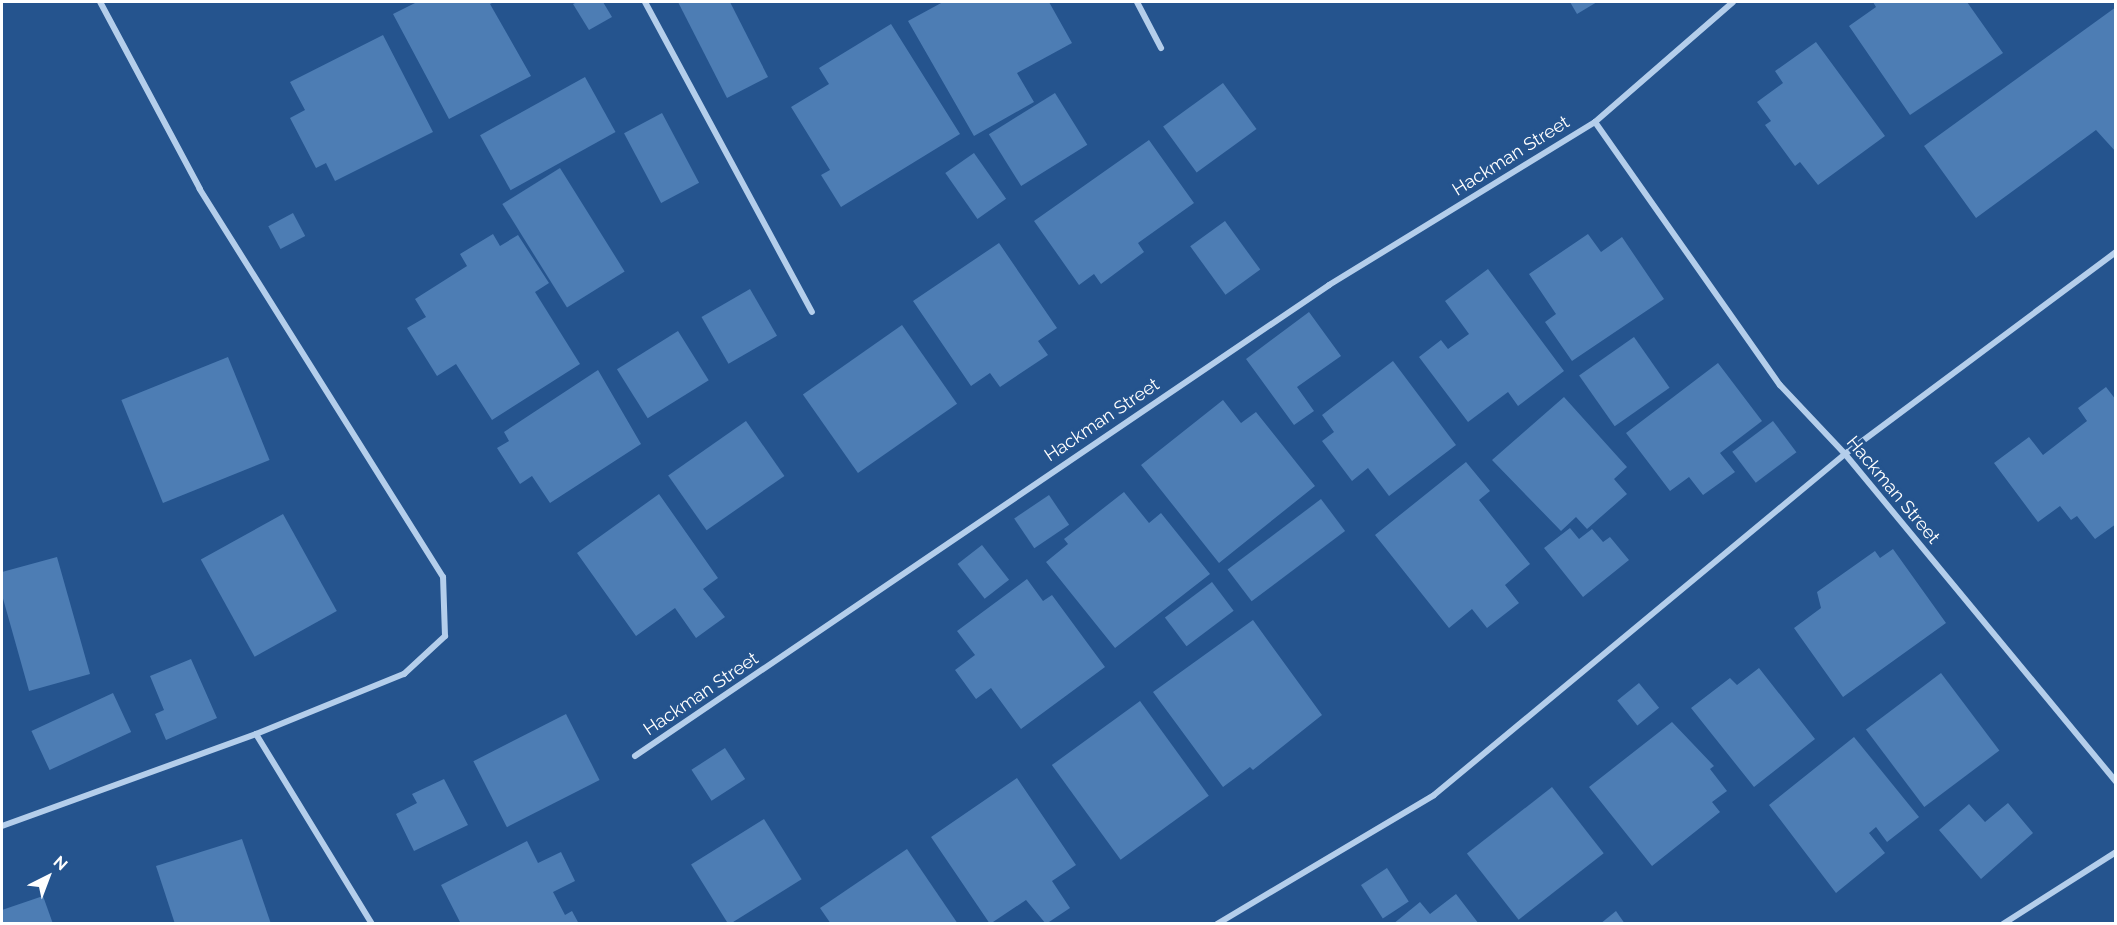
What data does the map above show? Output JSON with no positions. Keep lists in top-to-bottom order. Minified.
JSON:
{"streets":{"street":["Hackman Street"]},"north":"top right"}
